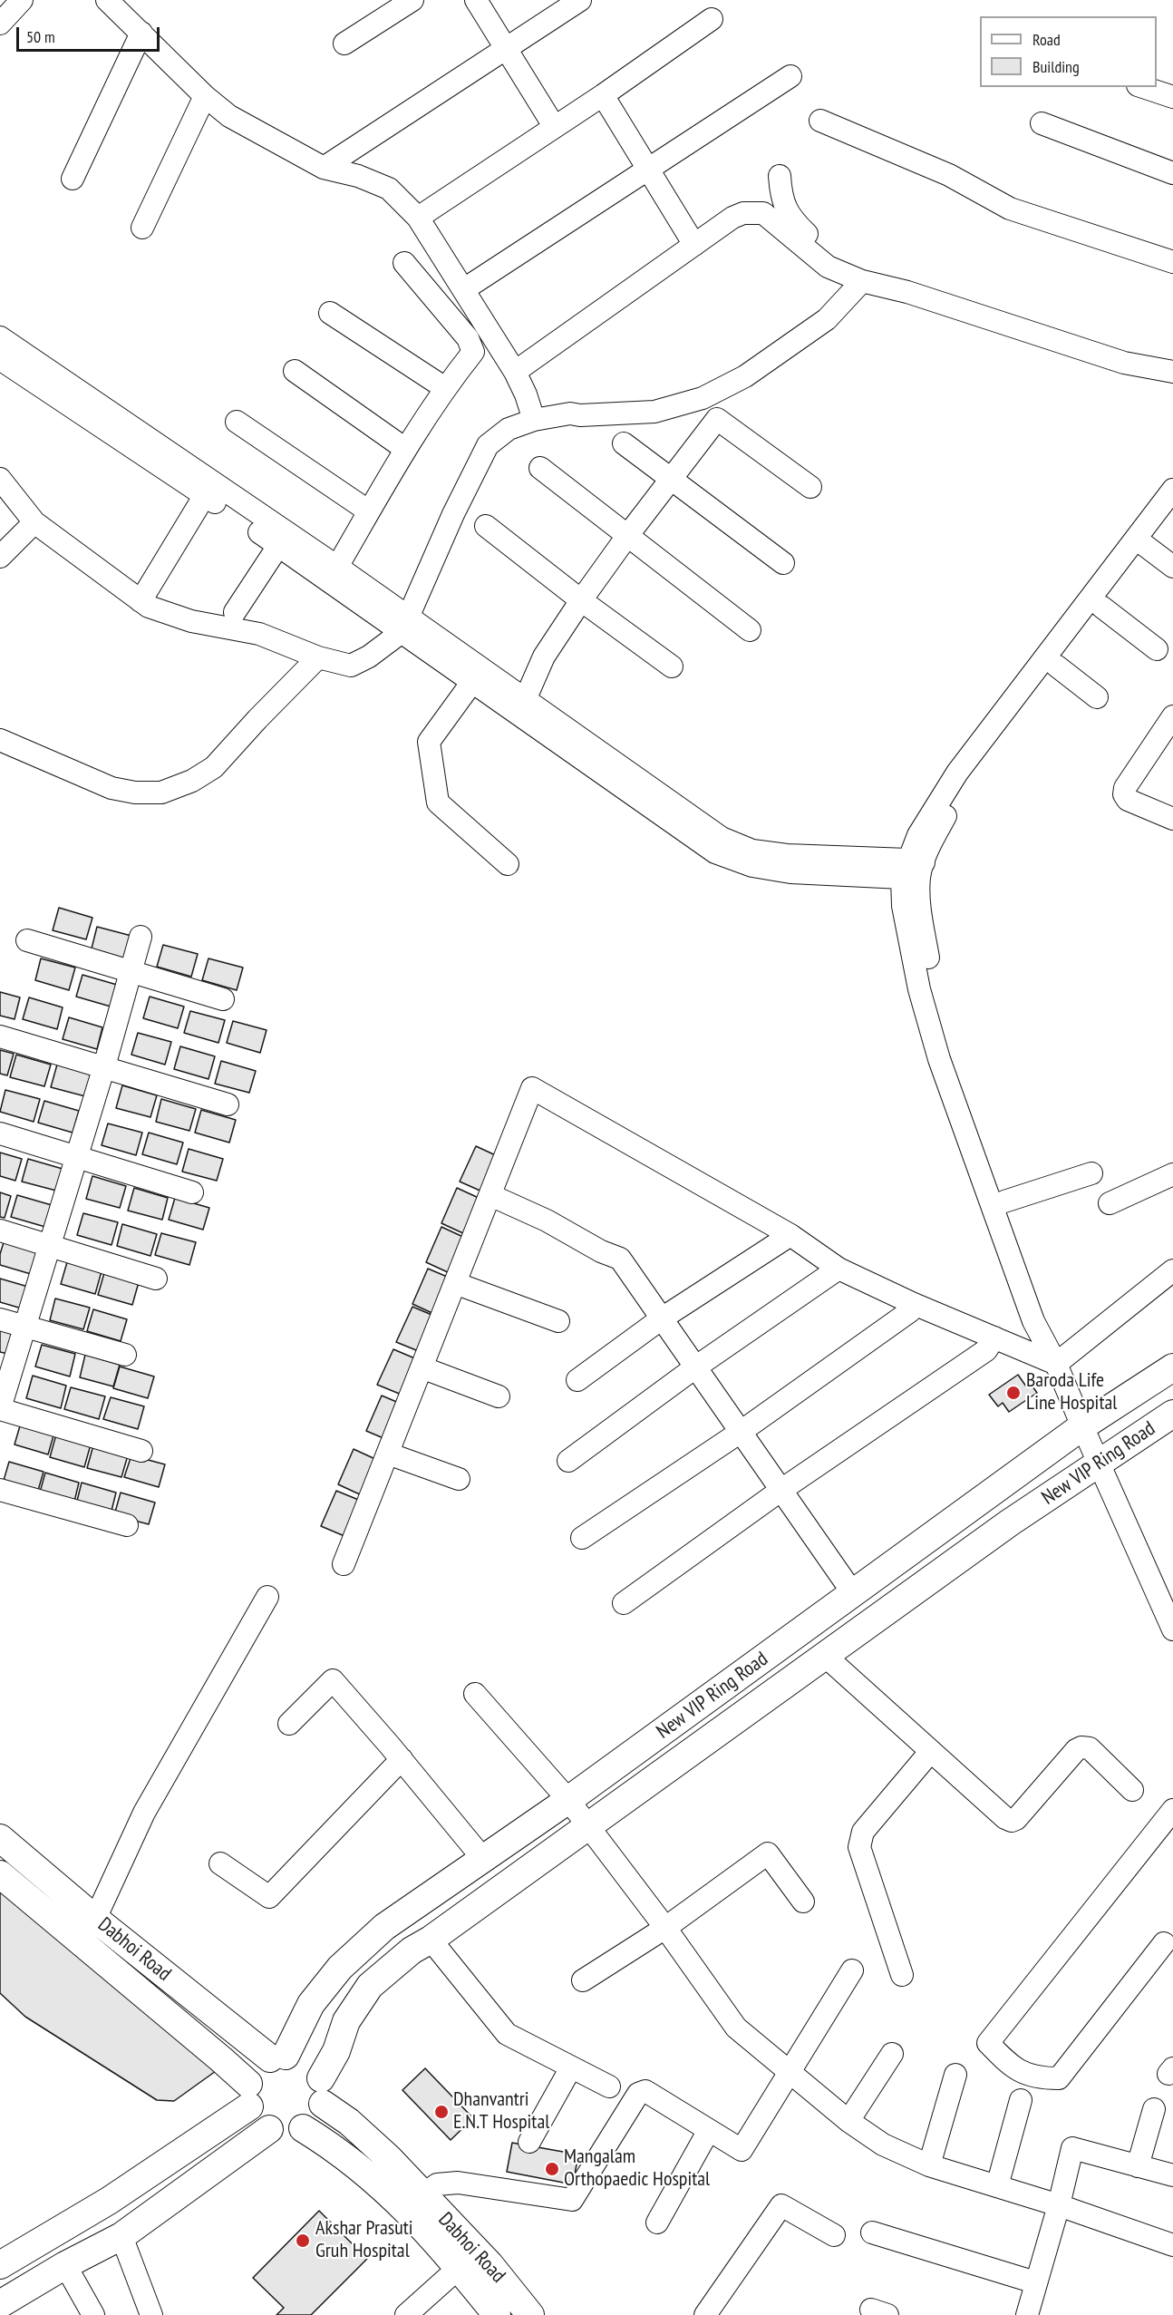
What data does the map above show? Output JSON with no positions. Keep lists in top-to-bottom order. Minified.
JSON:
{"streets":{"main road":["New VIP Ring Road","Dabhoi Road"]},"crossings":[["New VIP Ring Road","Dabhoi Road"]],"places":["Baroda Life Line Hospital","Dhanvantri E.N.T Hospital","Mangalam Orthopaedic Hospital","Akshar Prasuti Gruh Hospital"],"legend":["Road","Building"],"scale_bar":"50 m"}
